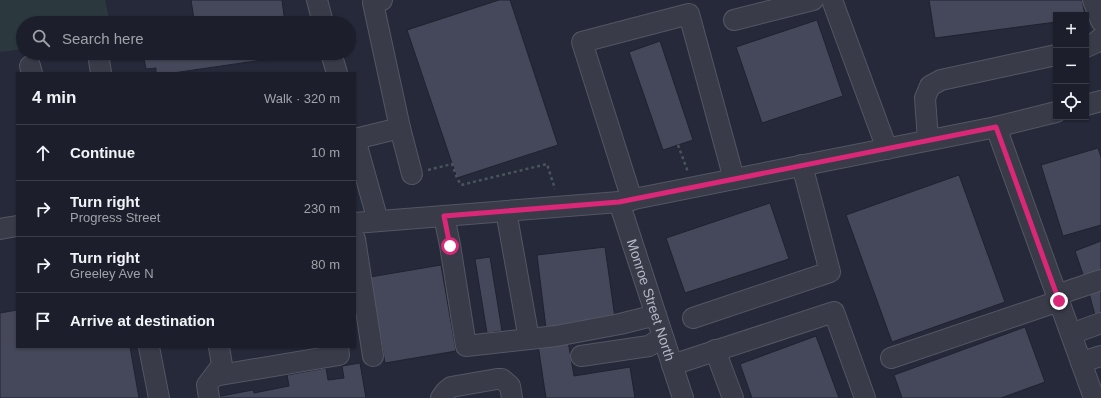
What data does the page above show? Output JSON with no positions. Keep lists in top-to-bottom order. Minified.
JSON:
{"streets":{"street":["Monroe Street North"]},"page":{"map_buttons":["+","−"],"search":"Search here","heading":["4 min","Walk · 320 m"],"list":[["Continue","10 m"],["Turn right","Progress Street","230 m"],["Turn right","Greeley Ave N","80 m"],"Arrive at destination"]}}
